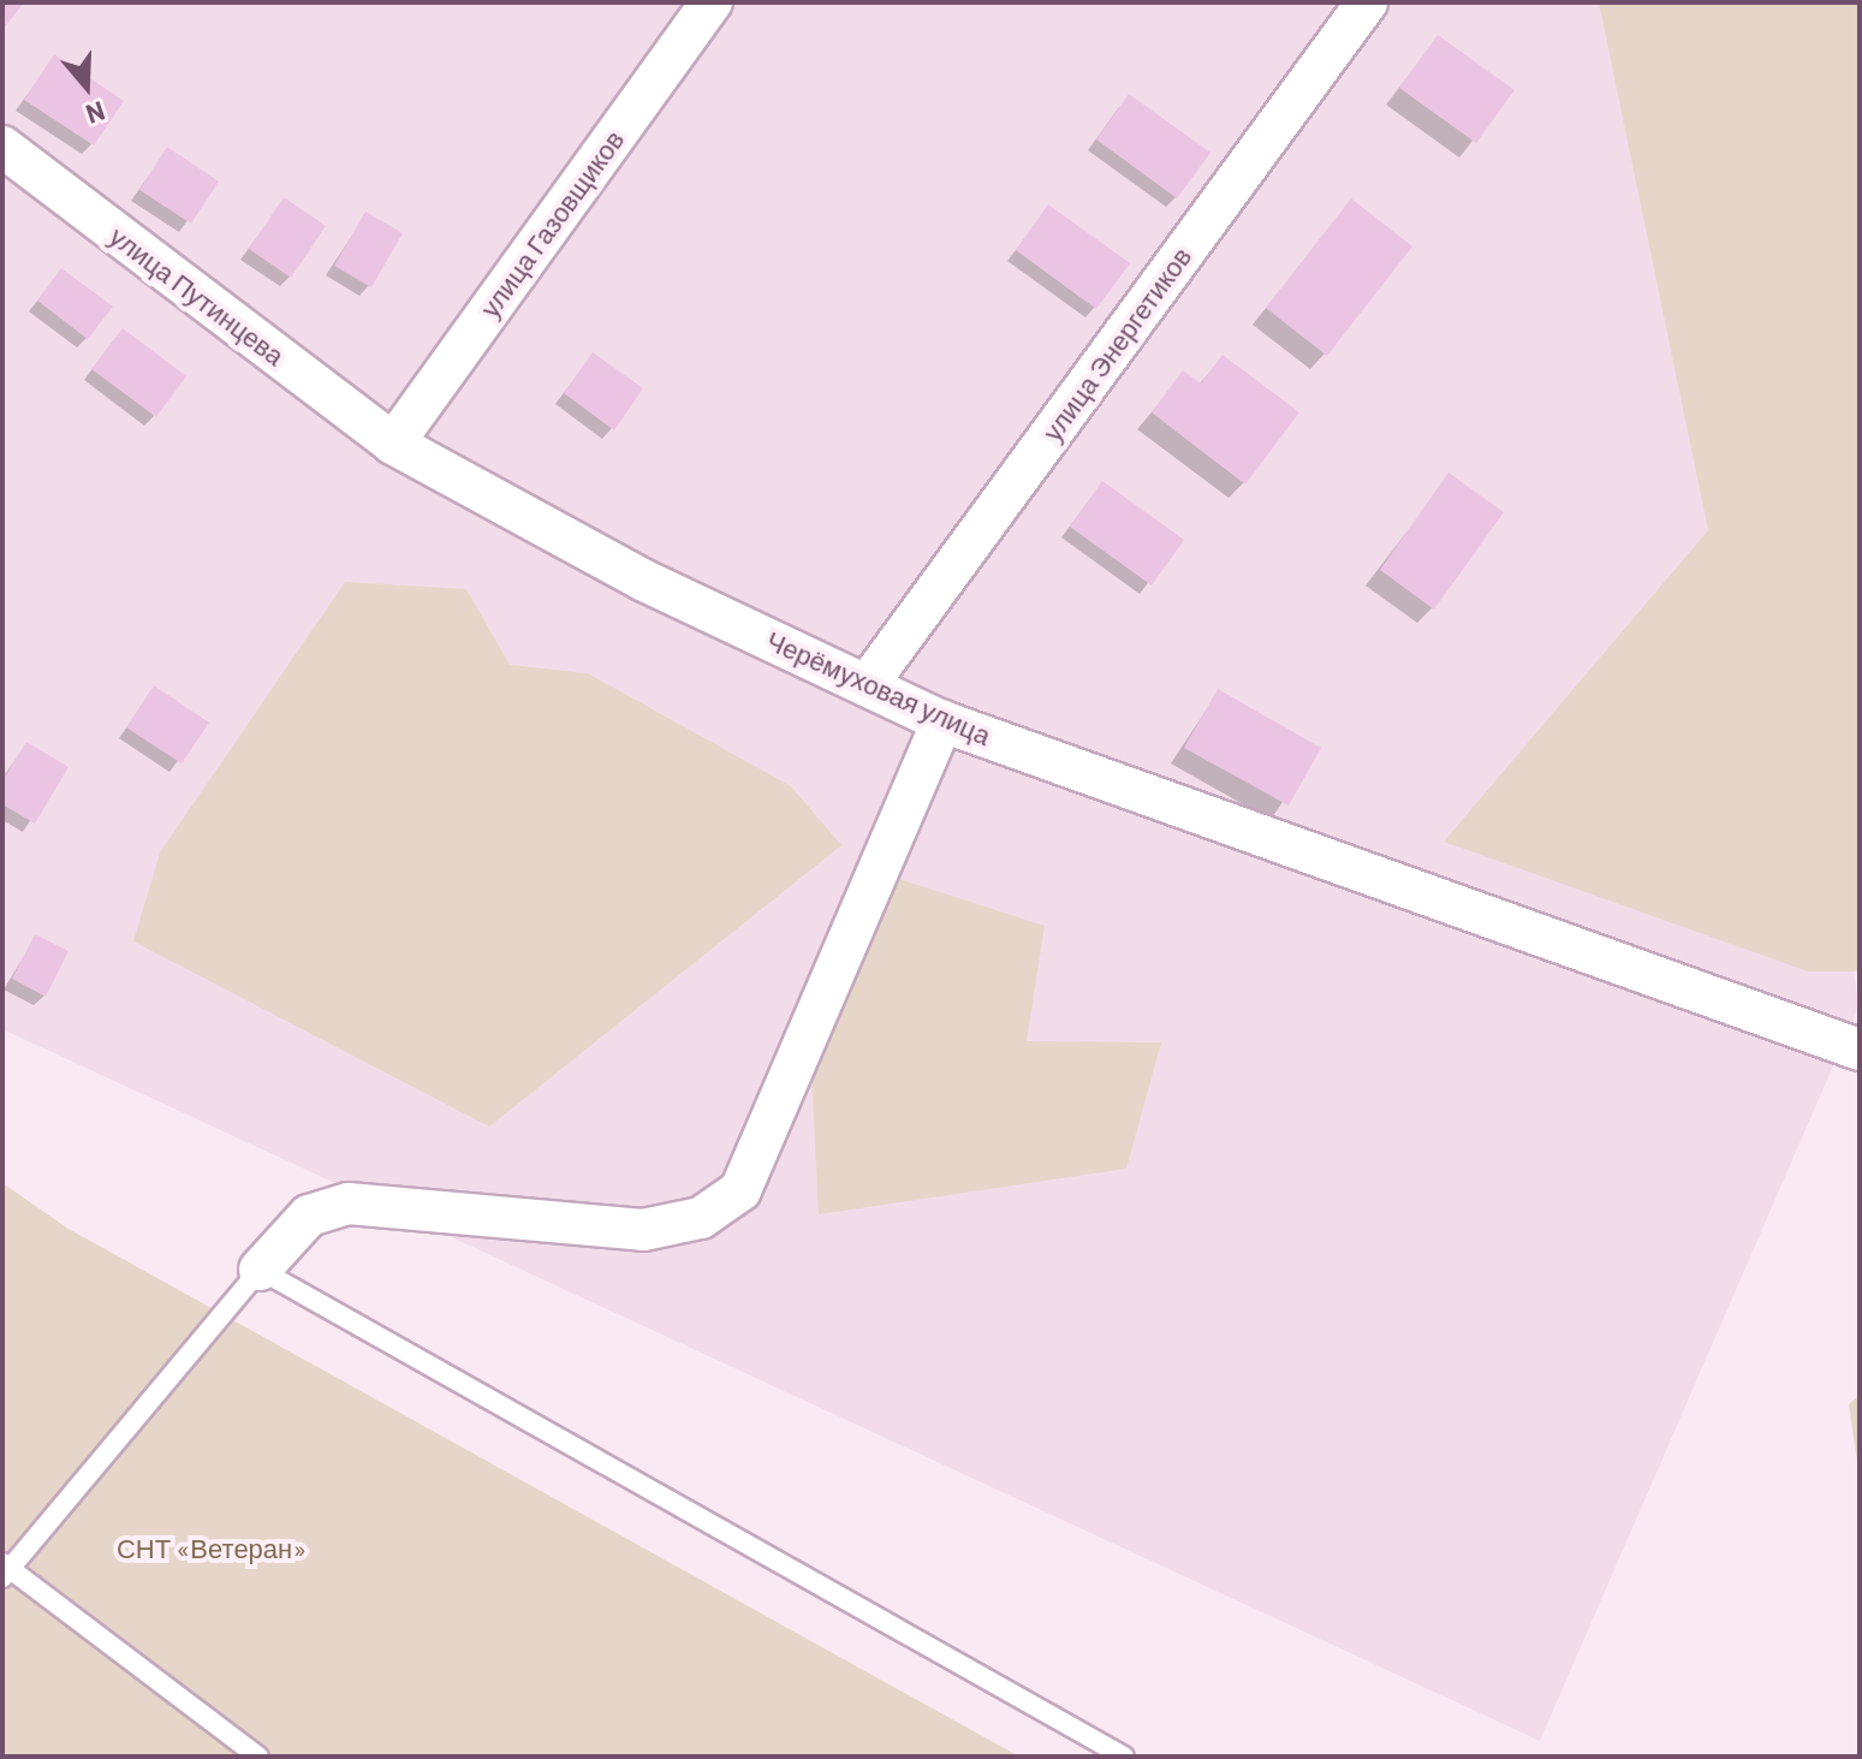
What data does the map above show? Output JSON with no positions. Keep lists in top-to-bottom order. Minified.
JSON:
{"streets":{"street":["улица Газовщиков","улица Путинцева","улица Энергетиков","Черёмуховая улица"]},"crossings":[["улица Газовщиков","улица Путинцева"],["улица Газовщиков","Черёмуховая улица"],["улица Путинцева","Черёмуховая улица"],["улица Энергетиков","Черёмуховая улица"]],"parks":["СНТ «Ветеран»"],"north":"bottom"}
